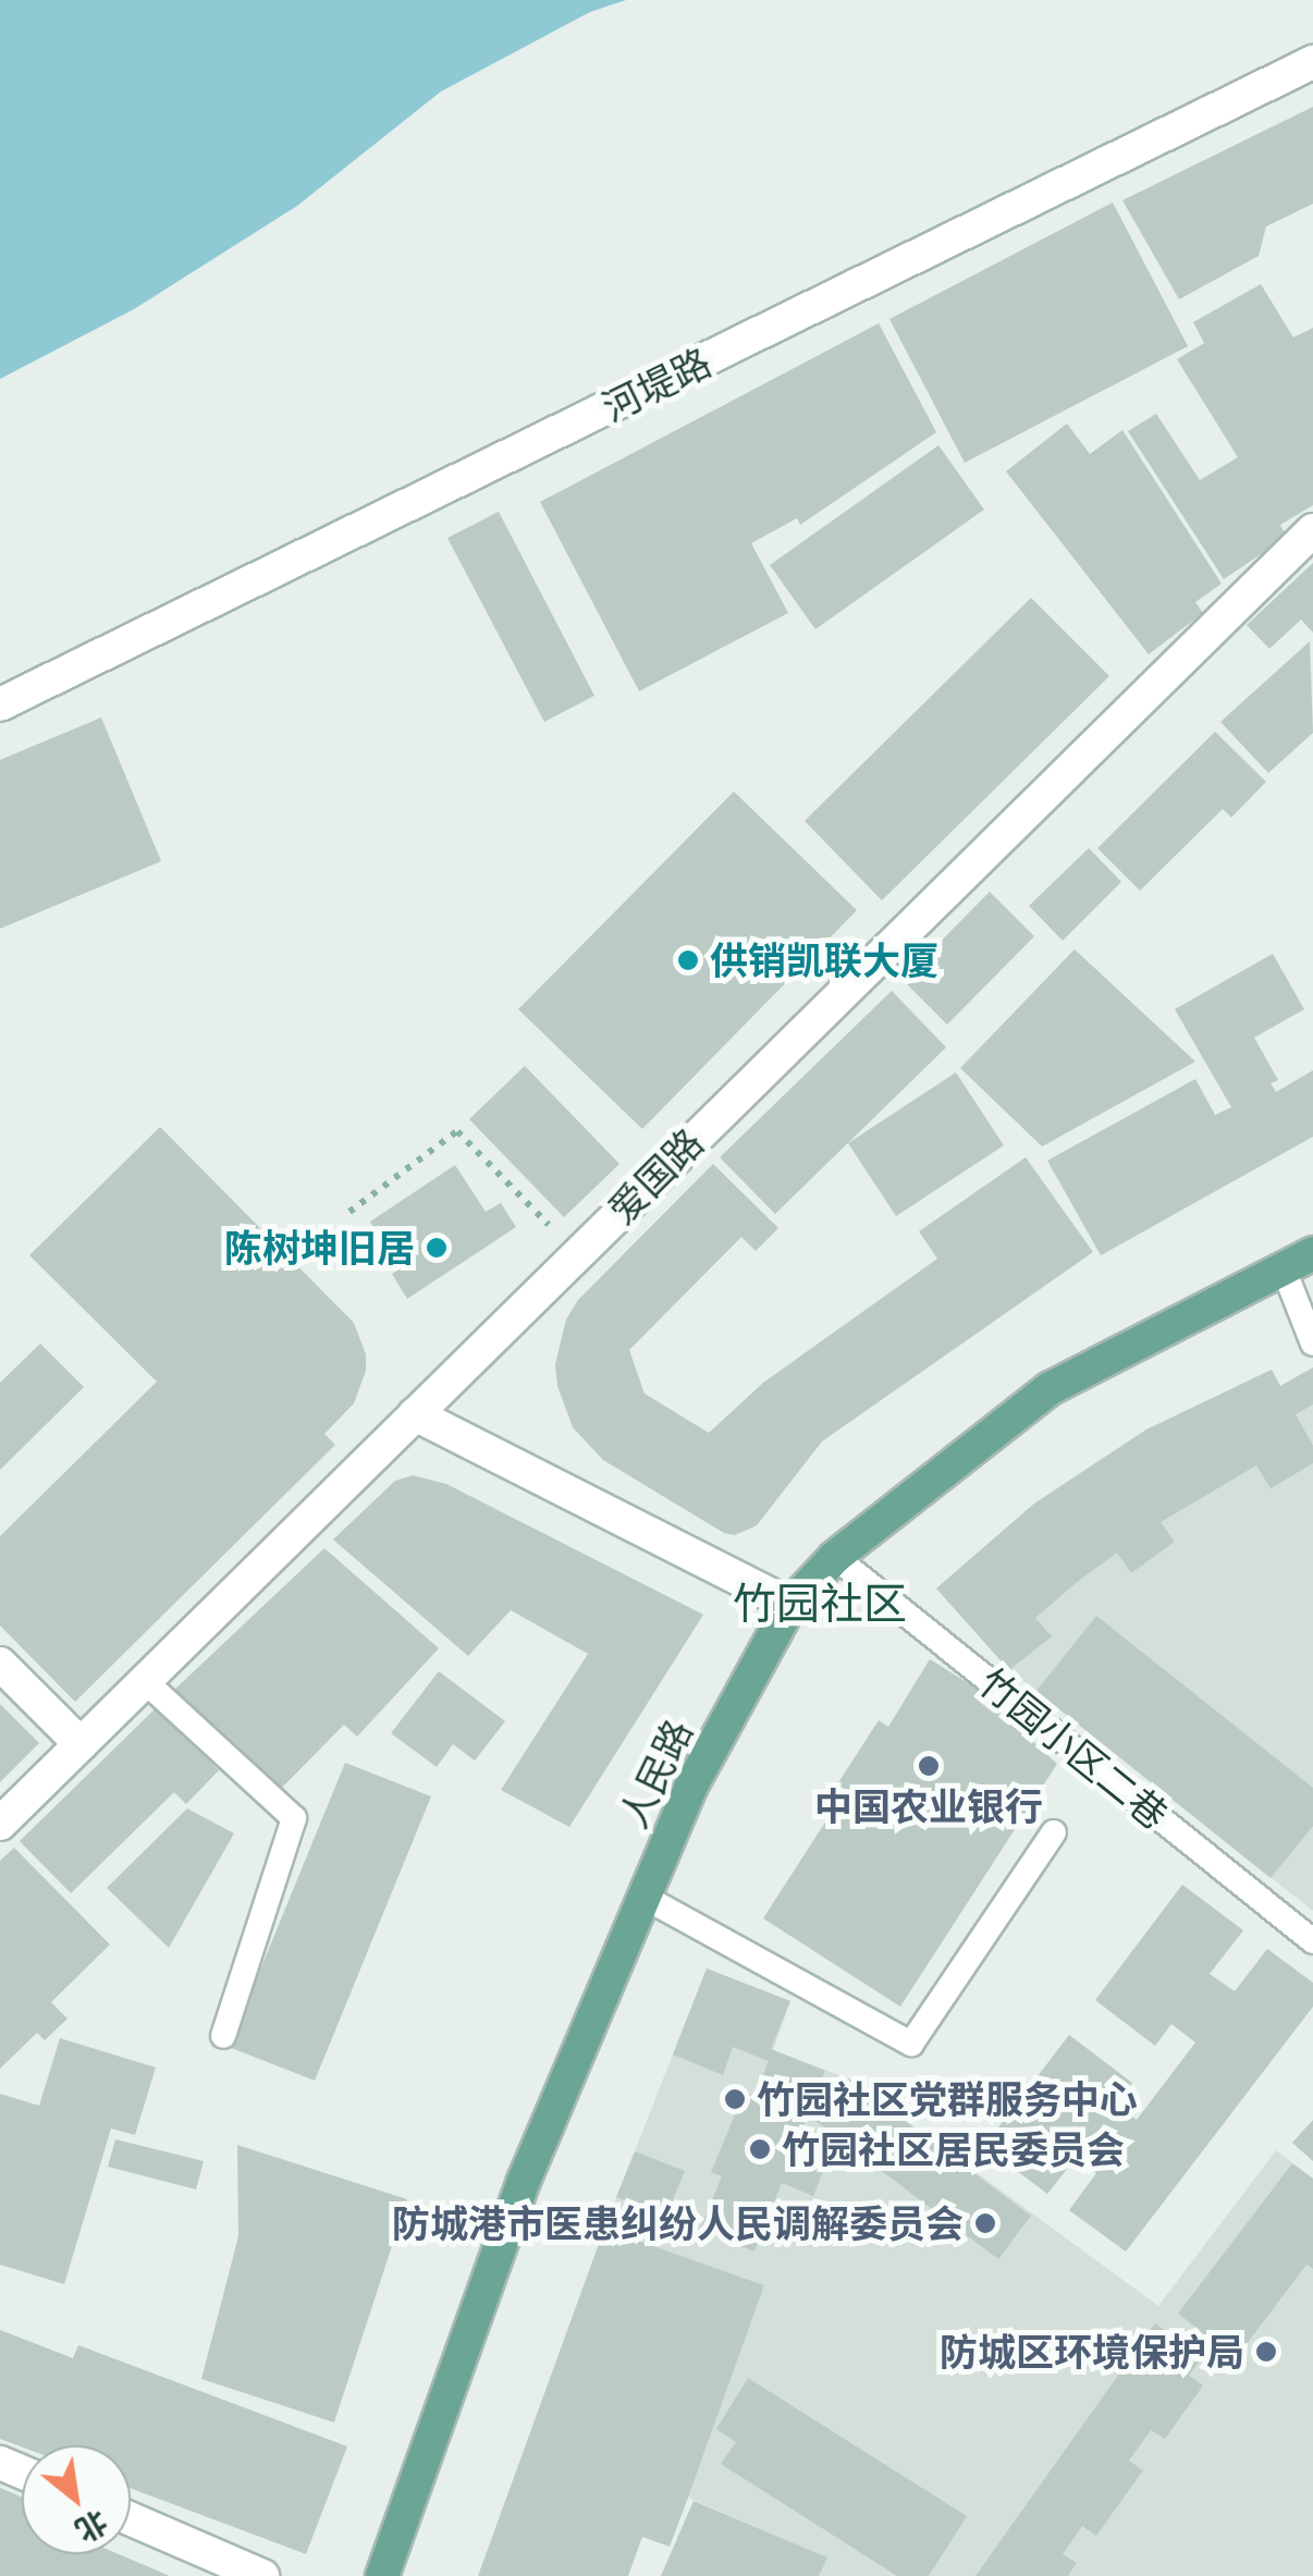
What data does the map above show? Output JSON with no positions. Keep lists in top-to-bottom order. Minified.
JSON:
{"streets":{"main road":["人民路"],"street":["河堤路","爱国路"],"lane":["竹园小区二巷"]},"crossings":[["竹园小区二巷","人民路"]],"districts":["竹园社区"],"places":["供销凯联大厦","陈树坤旧居","中国农业银行","竹园社区党群服务中心","竹园社区居民委员会","防城港市医患纠纷人民调解委员会","防城区环境保护局"],"north":"bottom right"}
